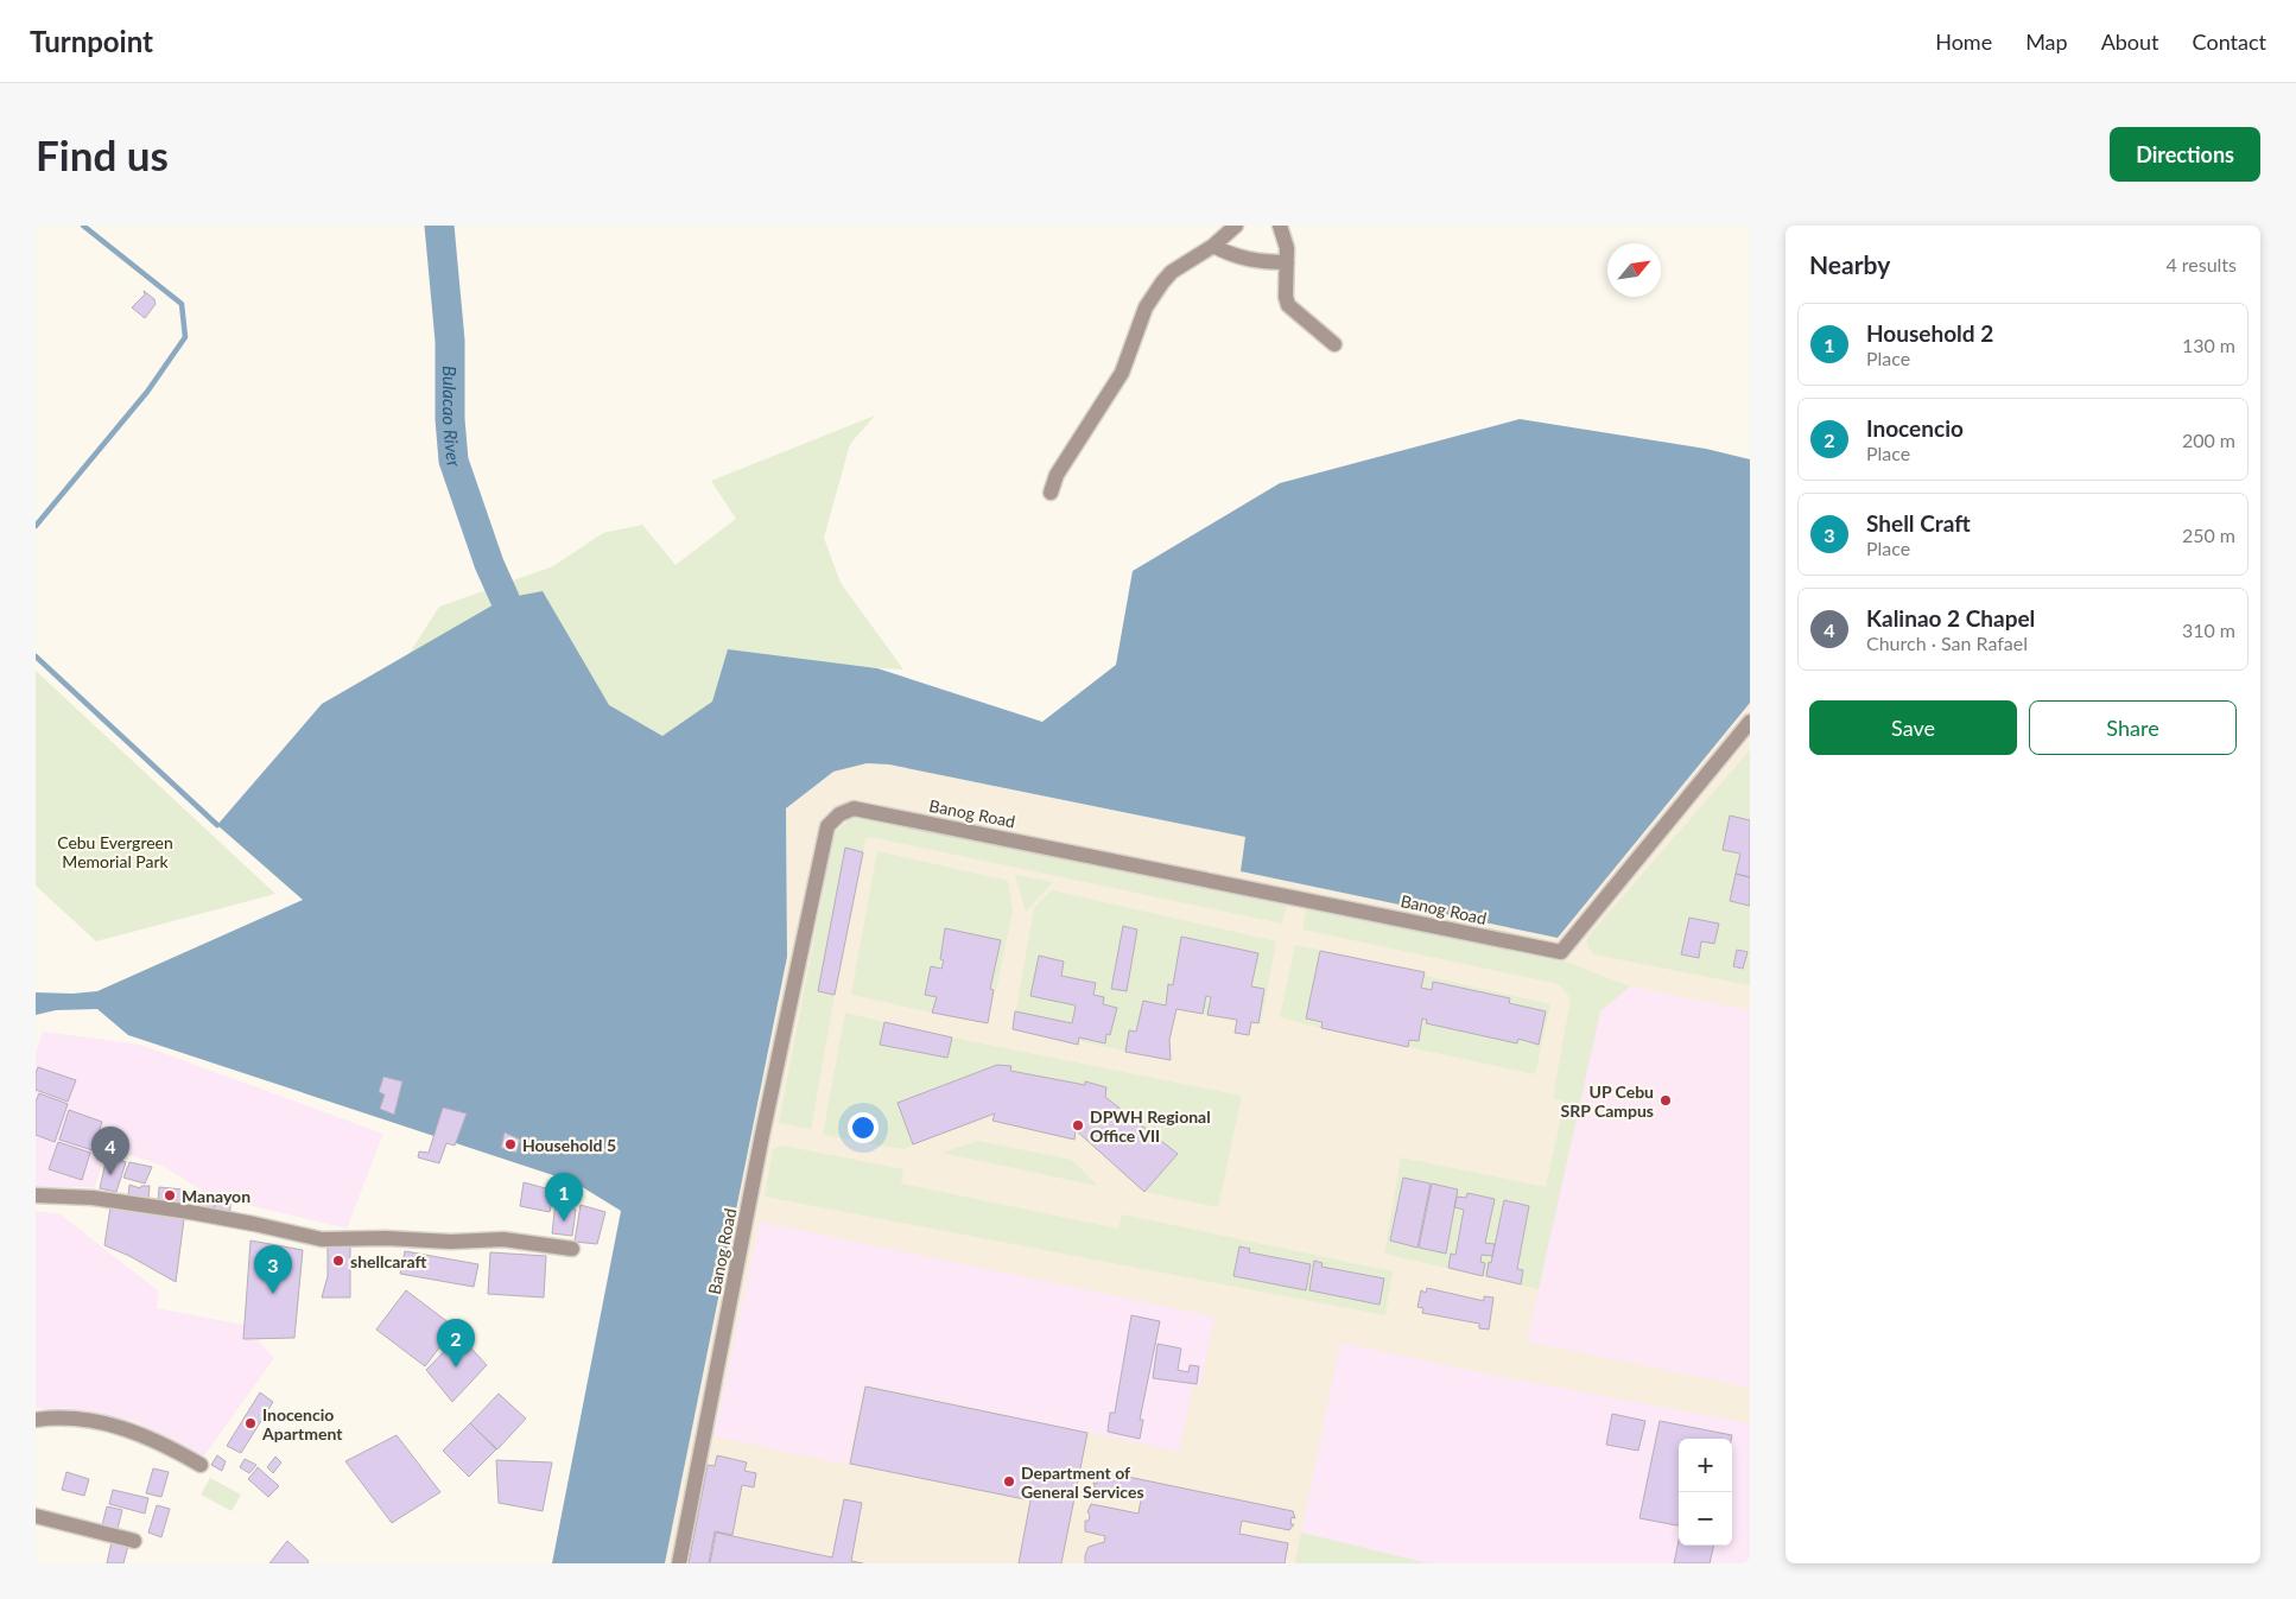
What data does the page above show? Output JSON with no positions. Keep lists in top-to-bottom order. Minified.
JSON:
{"streets":{"street":["Banog Road"]},"water":["Bulacao River"],"parks":["Cebu Evergreen Memorial Park"],"places":["UP Cebu SRP Campus","DPWH Regional Office VII","Household 5","Manayon","shellcaraft","Inocencio Apartment","Department of General Services"],"north":"top right","page":{"header":"Turnpoint","nav":["Home","Map","About","Contact"],"buttons":["Directions",["Save","Share"]],"title":"Find us","heading":["Nearby","4 results"],"list":[{"mark":"1","name":"Household 2","note":"Place","value":"130 m"},{"mark":"2","name":"Inocencio","note":"Place","value":"200 m"},{"mark":"3","name":"Shell Craft","note":"Place","value":"250 m"},{"mark":"4","name":"Kalinao 2 Chapel","note":"Church · San Rafael","value":"310 m"}],"pins":["4","1","3","2"],"map_buttons":["+","−"]}}
